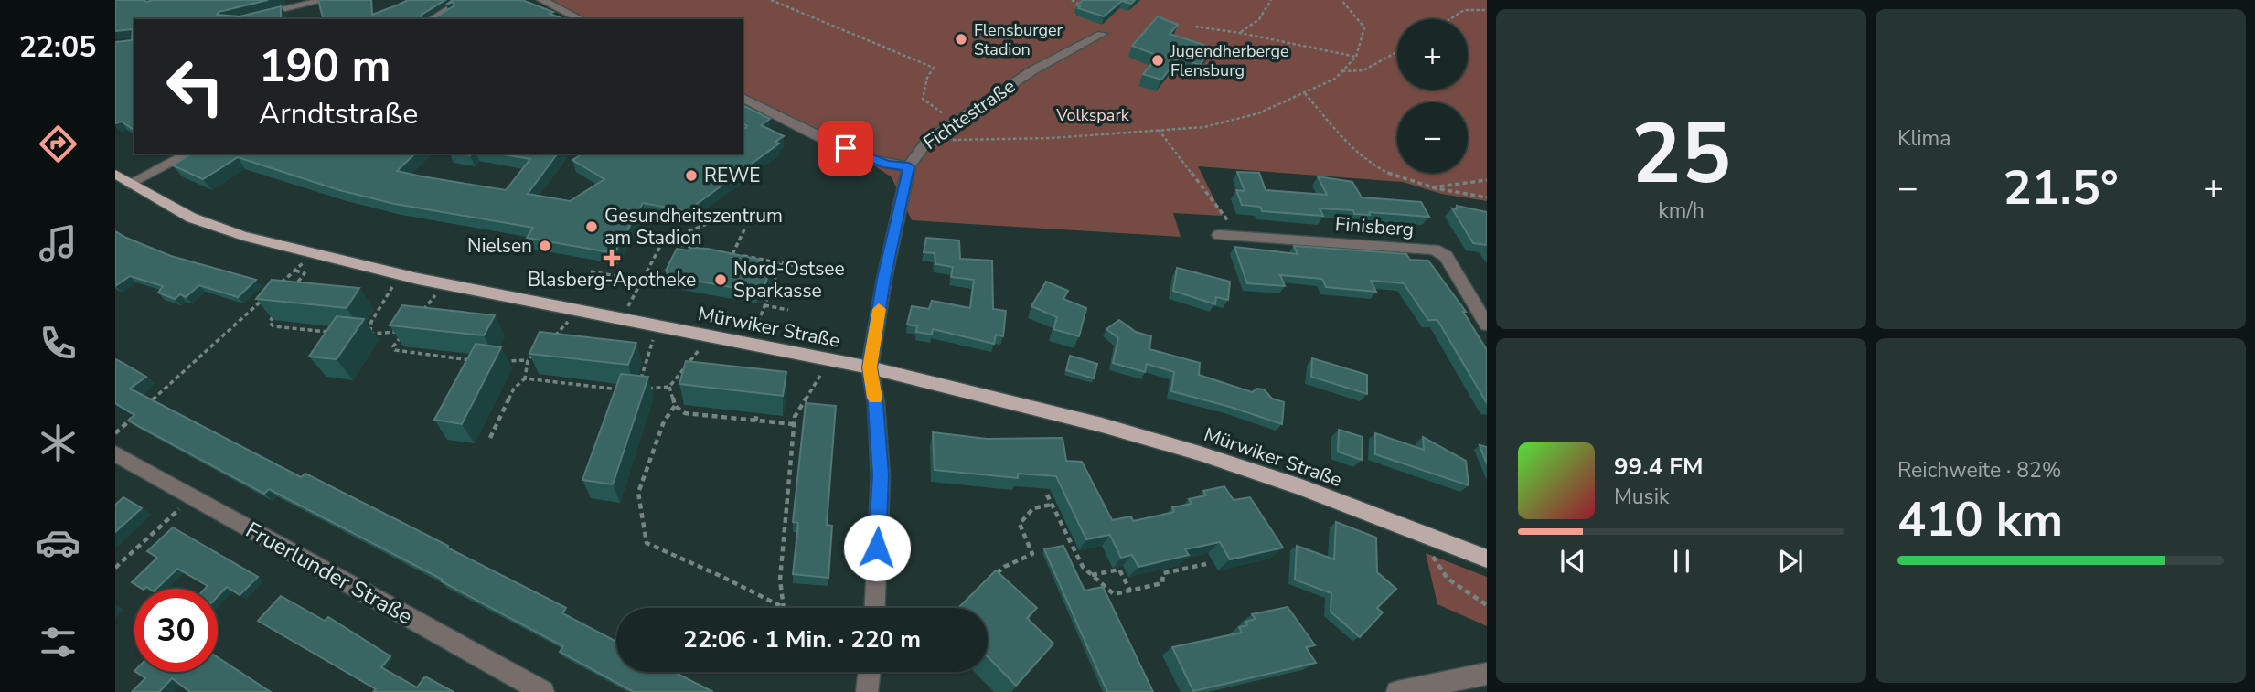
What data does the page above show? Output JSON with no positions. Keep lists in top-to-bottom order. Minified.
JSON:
{"streets":{"main road":["Mürwiker Straße"],"street":["Fichtestraße","Finisberg","Fruerlunder Straße"]},"crossings":[["Fichtestraße","Mürwiker Straße"]],"parks":["Volkspark"],"places":{"other":["Flensburger Stadion","Jugendherberge Flensburg","REWE","Gesundheitszentrum am Stadion","Nielsen","Nord-Ostsee Sparkasse"],"health":["Blasberg-Apotheke"]},"page":{"tabs":"22:05","tile":[["25","km/h"],"Klima",["Reichweite · 82%","410 km"]],"map_buttons":["+","−"],"turn":["190 m","Arndtstraße"],"heat":["−","21.5°","+"],"song":["99.4 FM","Musik"],"limit":"30","trip":"22:06 · 1 Min. · 220 m"}}
